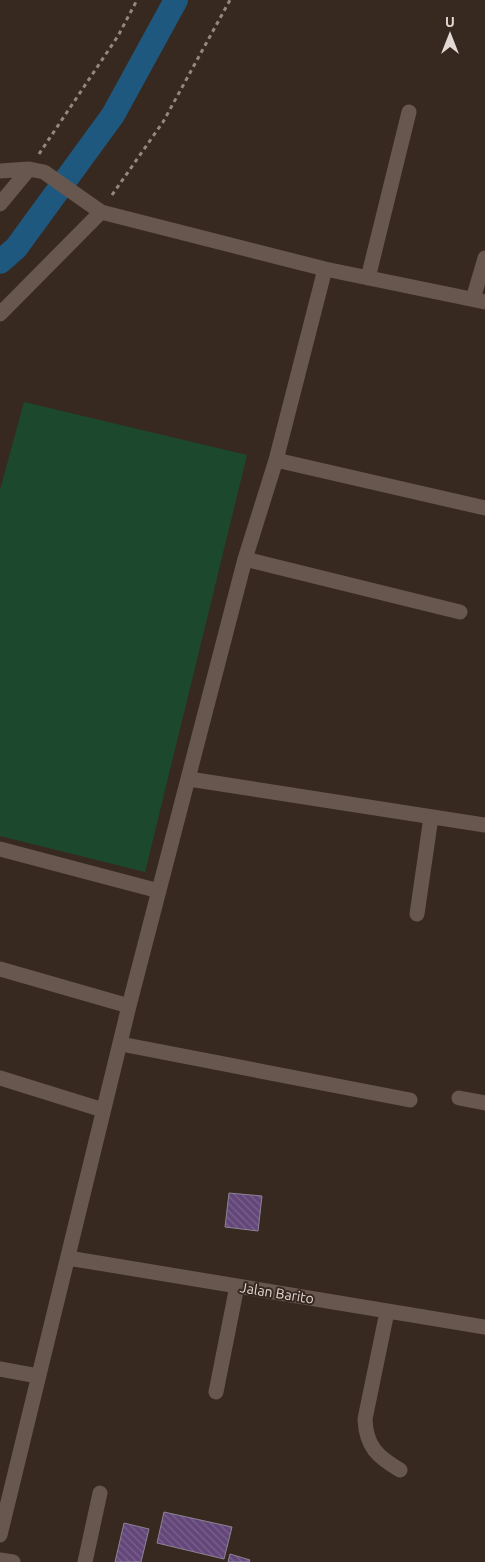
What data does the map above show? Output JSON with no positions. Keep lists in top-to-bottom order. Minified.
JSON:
{"streets":{"street":["Jalan Barito"]},"north":"top"}
